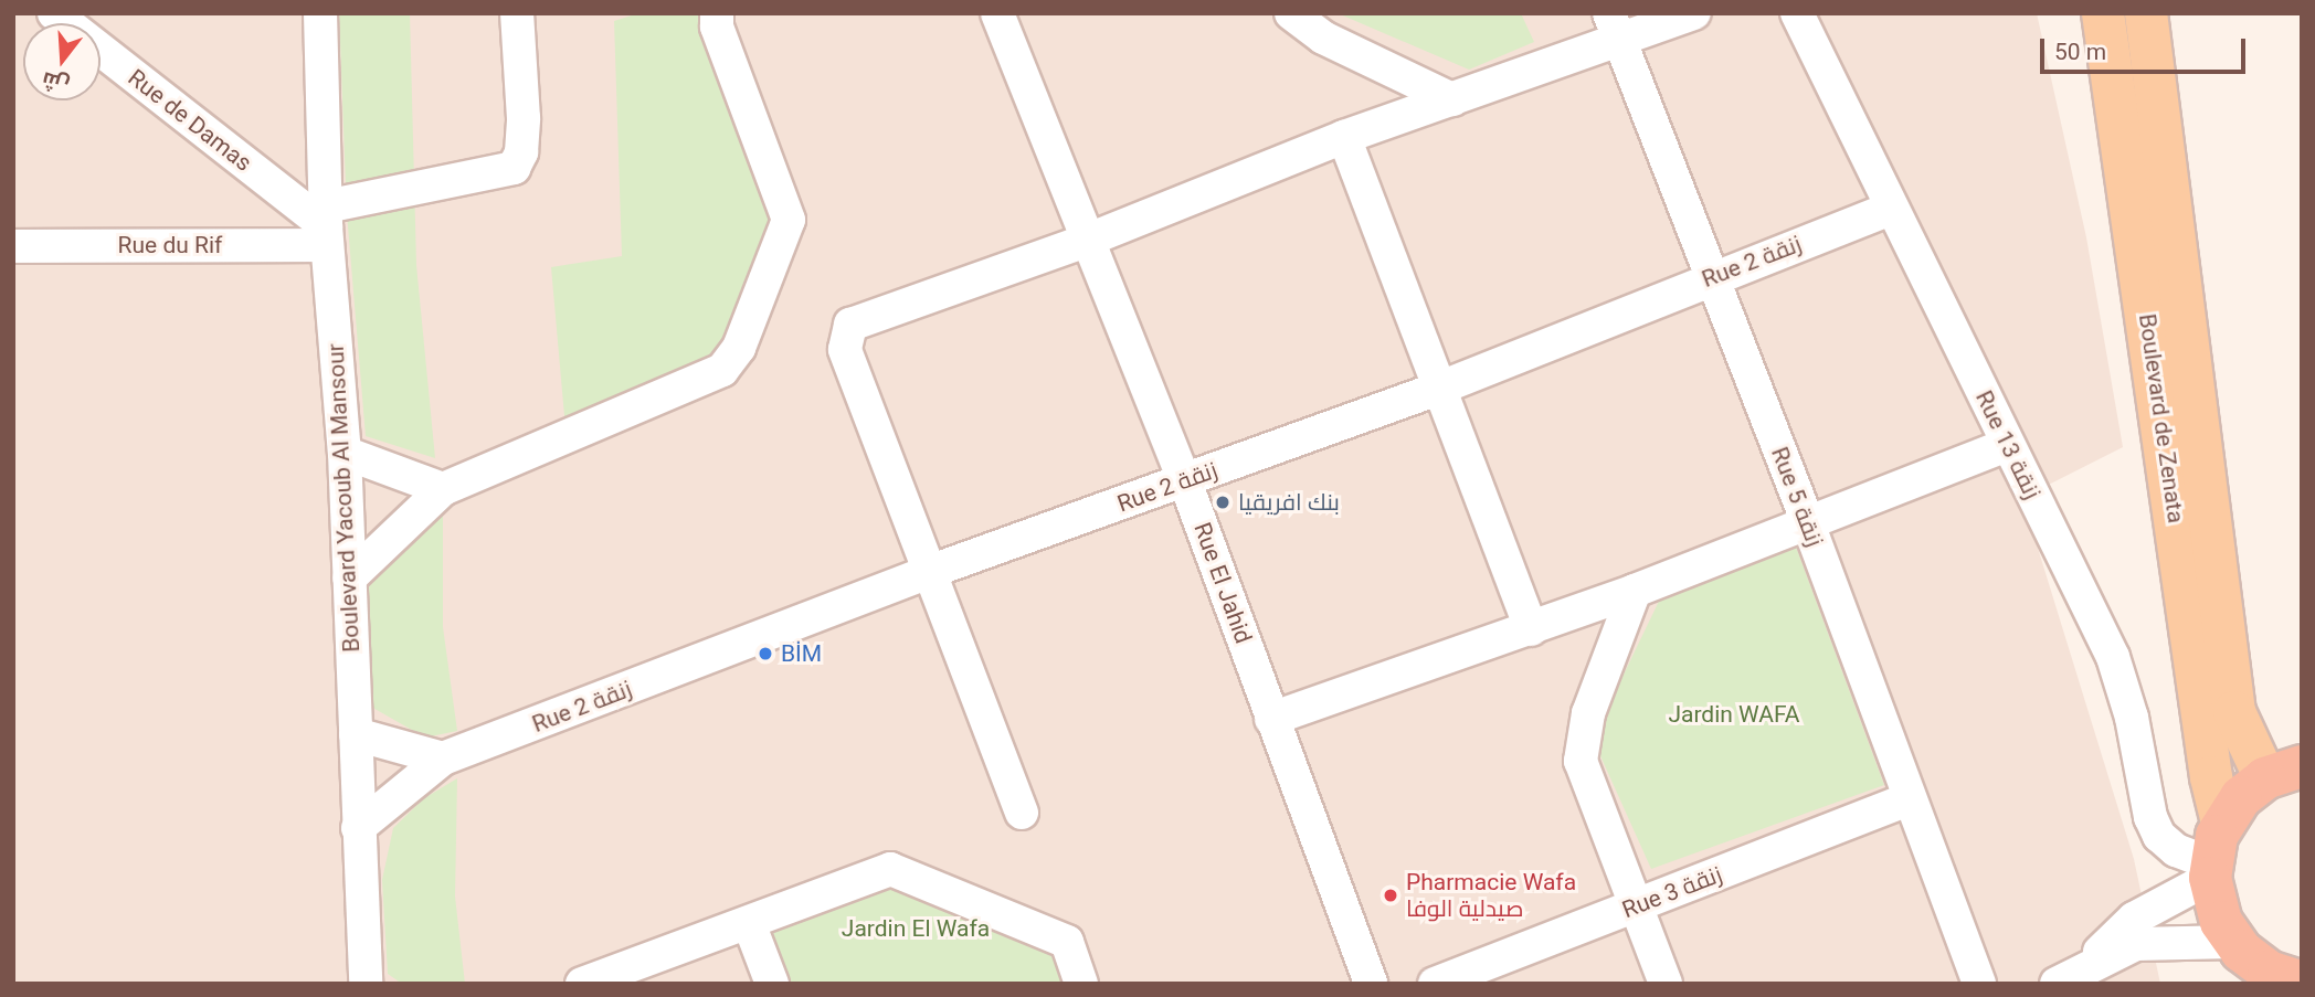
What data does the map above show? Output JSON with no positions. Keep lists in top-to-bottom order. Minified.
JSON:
{"streets":{"main road":["Boulevard de Zenata"],"street":["Rue de Damas","Rue du Rif","Rue 2 زنقة","Rue 13 زنقة","Rue 5 زنقة","Boulevard Yacoub Al Mansour","Rue El Jahid","Rue 3 زنقة"]},"crossings":[["Rue de Damas","Rue du Rif"],["Rue de Damas","Boulevard Yacoub Al Mansour"],["Rue du Rif","Boulevard Yacoub Al Mansour"],["Rue 2 زنقة","Rue 13 زنقة"],["Rue 2 زنقة","Rue 5 زنقة"],["Rue 2 زنقة","Boulevard Yacoub Al Mansour"],["Rue 2 زنقة","Rue El Jahid"],["Rue 5 زنقة","Rue 3 زنقة"]],"parks":["Jardin WAFA","Jardin El Wafa"],"places":["بنك افريقيا","BİM","Pharmacie Wafa صيدلية الوفا"],"scale_bar":"50 m","north":"bottom"}
